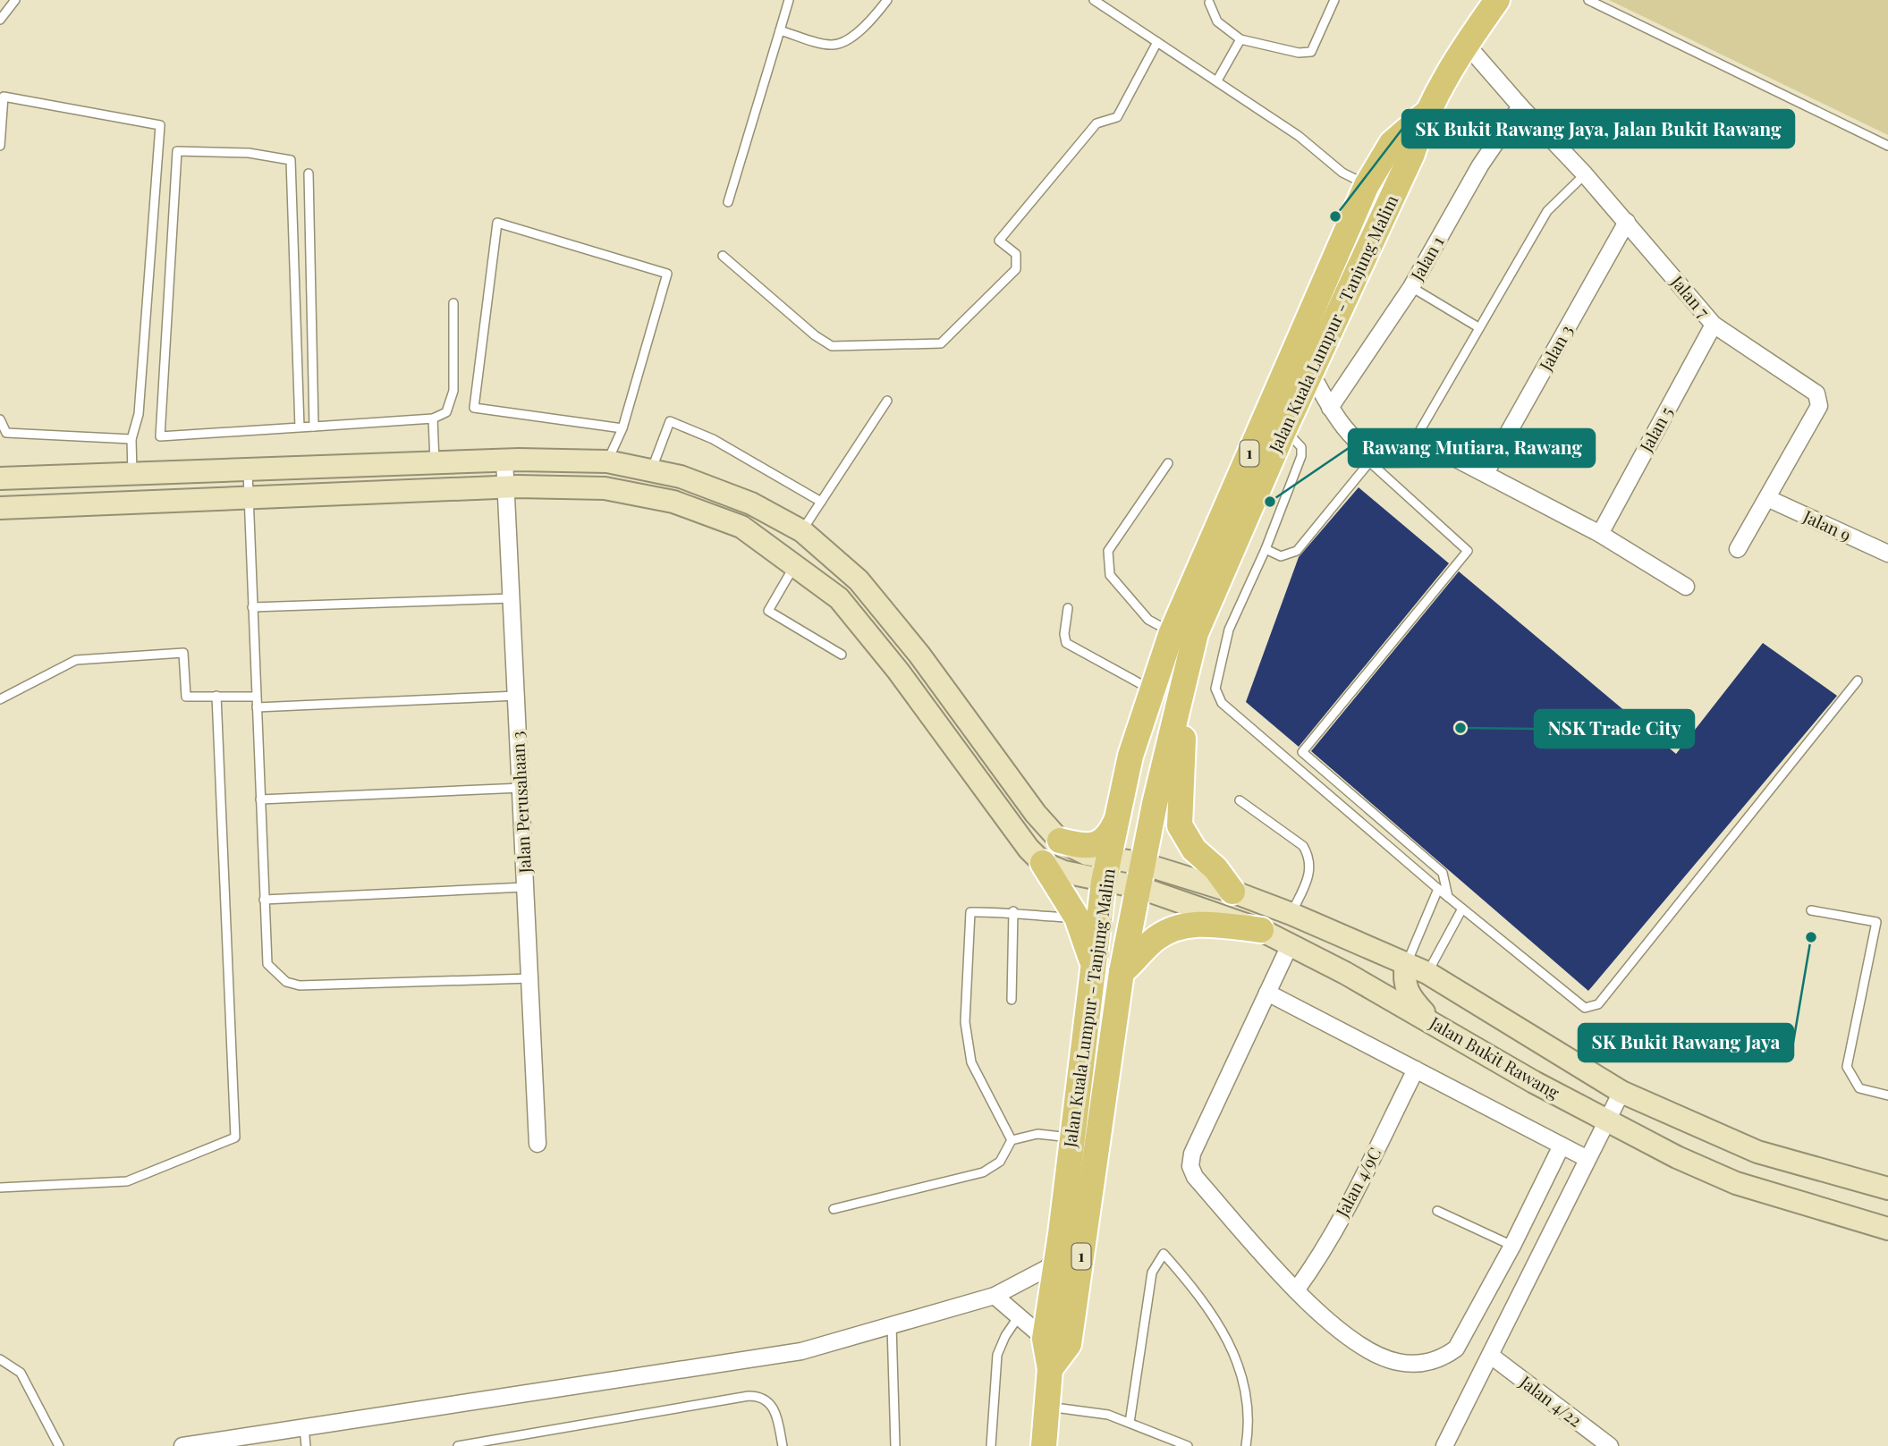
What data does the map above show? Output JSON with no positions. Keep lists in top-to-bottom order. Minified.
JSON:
{"streets":{"main road":["Jalan Kuala Lumpur - Tanjung Malim","1"],"street":["Jalan 1","Jalan 7","Jalan 3","Jalan 5","Jalan 9","Jalan Perusahaan 3","Jalan Bukit Rawang","Jalan 4/9C","Jalan 4/22"]},"crossings":[["Jalan 1","Jalan 7"],["Jalan 7","Jalan Kuala Lumpur - Tanjung Malim"],["Jalan 7","Jalan 3"],["Jalan 7","Jalan 5"],["Jalan 7","Jalan 9"],["Jalan Kuala Lumpur - Tanjung Malim","Jalan Bukit Rawang"]],"places":["SK Bukit Rawang Jaya, Jalan Bukit Rawang","Rawang Mutiara, Rawang","NSK Trade City","SK Bukit Rawang Jaya"]}
